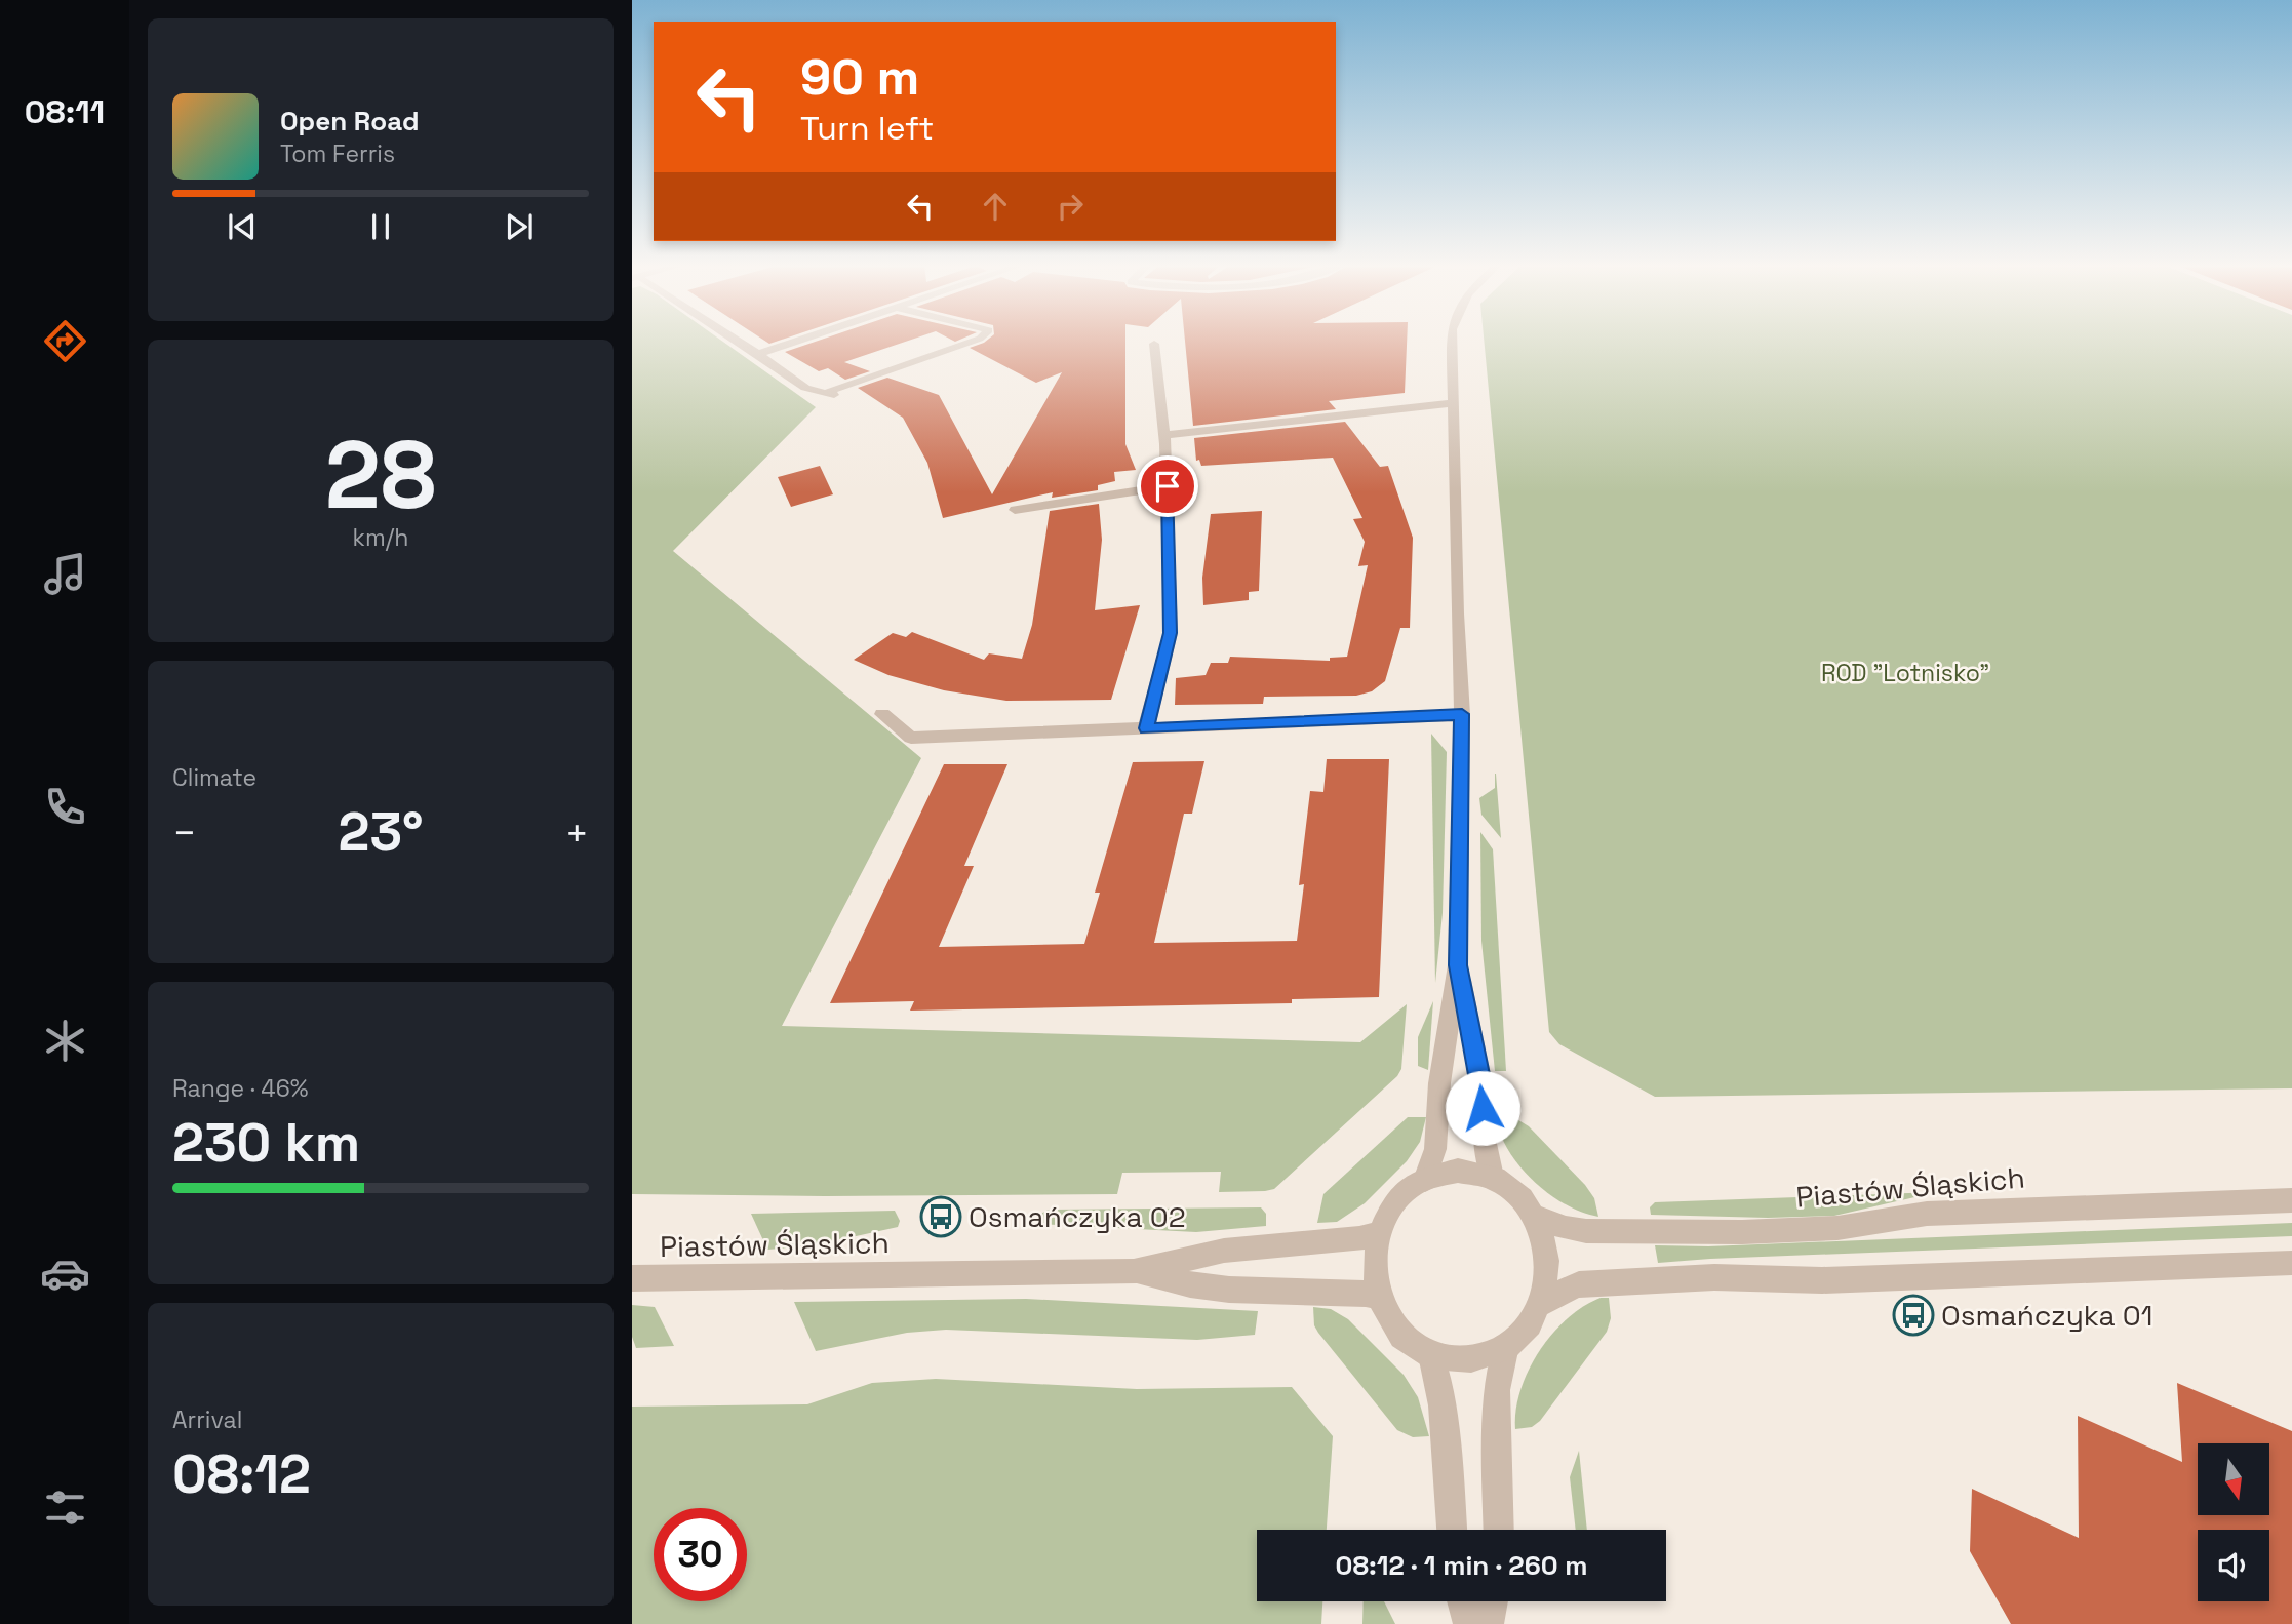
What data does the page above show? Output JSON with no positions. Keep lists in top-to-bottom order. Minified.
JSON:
{"streets":{"street":["Piastów Śląskich"]},"parks":["ROD \"Lotnisko\""],"places":{"bus stop":["Osmańczyka 02","Osmańczyka 01"]},"north":"bottom","page":{"tabs":"08:11","turn":["90 m","Turn left"],"song":["Open Road","Tom Ferris"],"tile":[["28","km/h"],"Climate",["Range · 46%","230 km"],["Arrival","08:12"]],"heat":["−","23°","+"],"limit":"30","trip":"08:12 · 1 min · 260 m"}}
